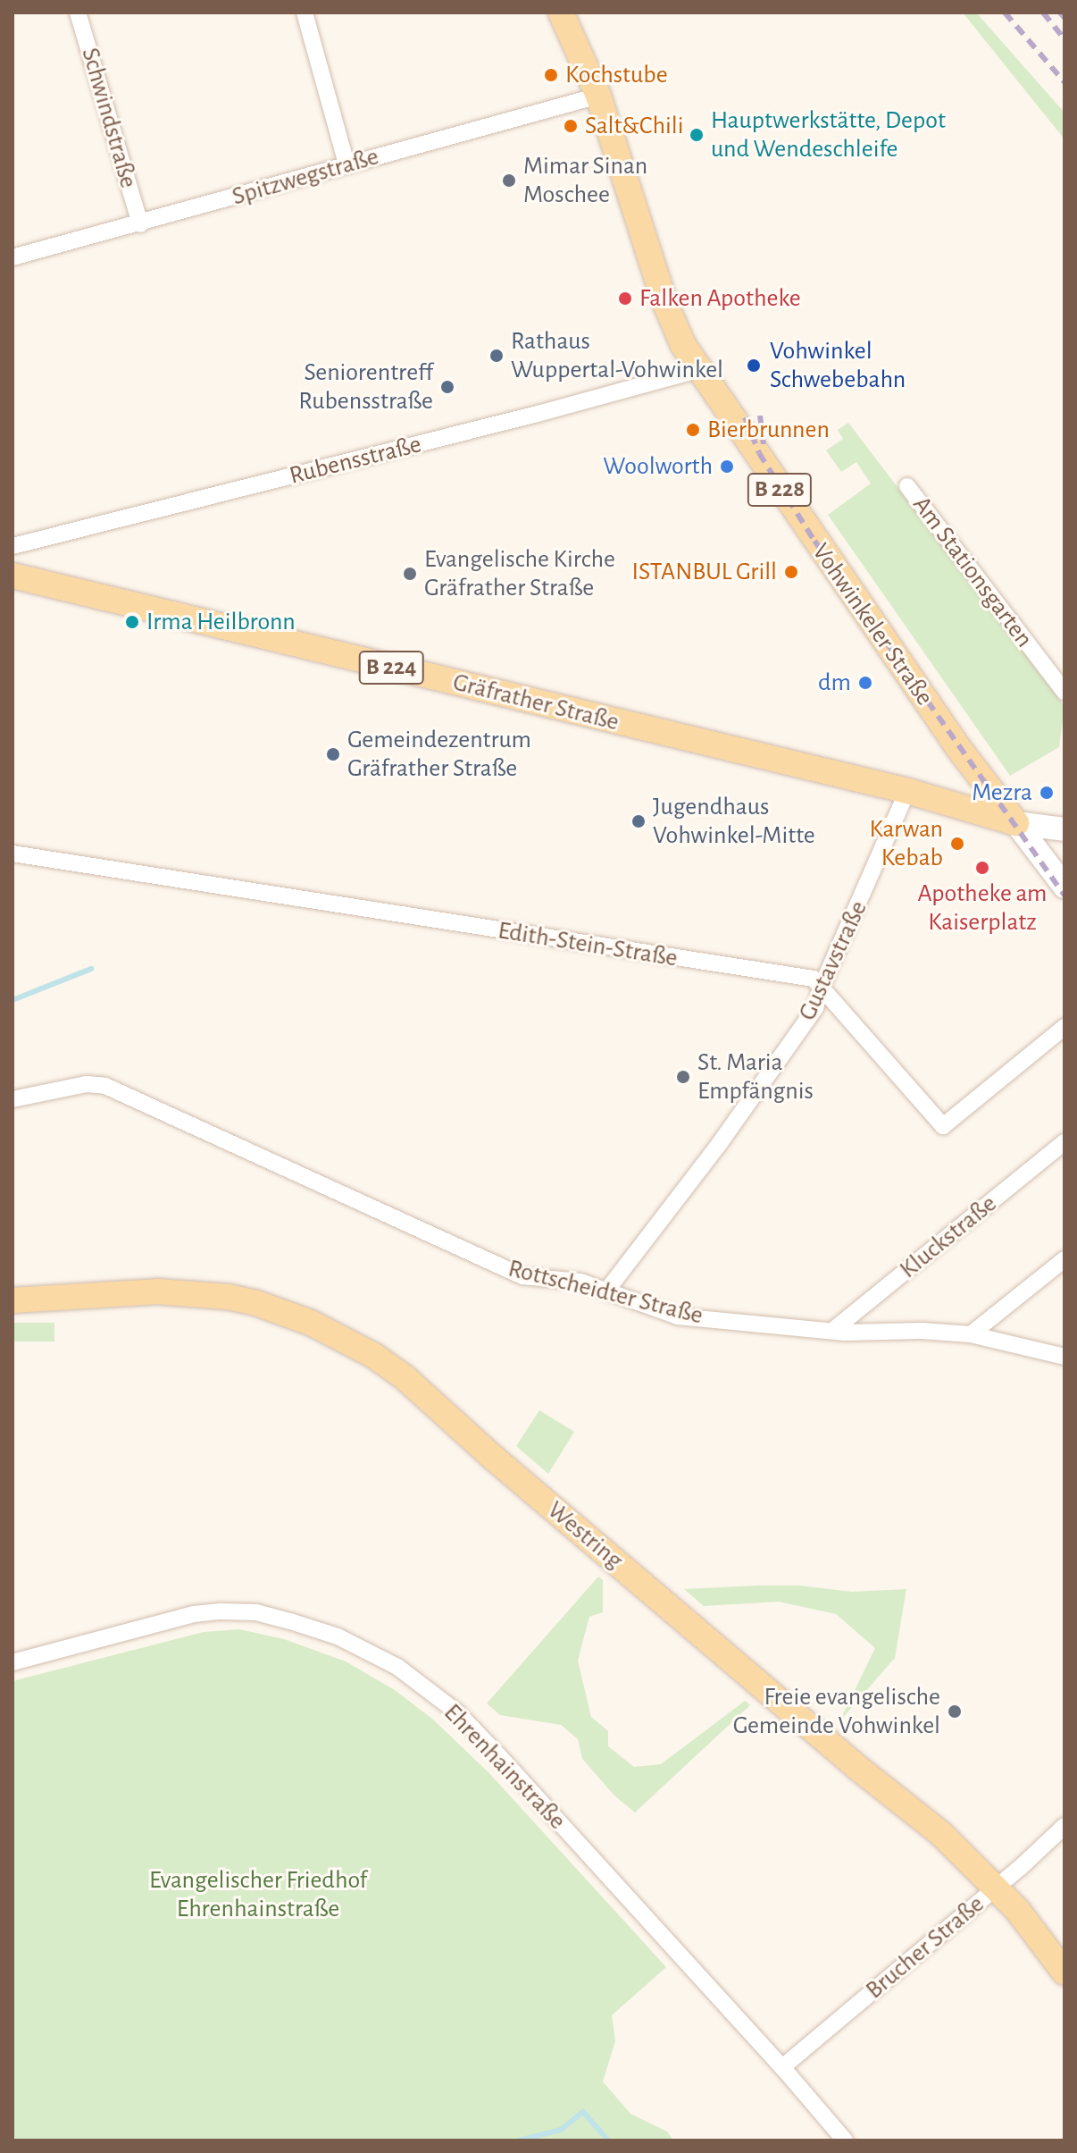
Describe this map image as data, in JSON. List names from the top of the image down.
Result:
{
  "streets": {
    "main road": [
      "B 228",
      "Vohwinkeler Straße",
      "B 224",
      "Gräfrather Straße",
      "Westring"
    ],
    "street": [
      "Schwindstraße",
      "Spitzwegstraße",
      "Rubensstraße",
      "Am Stationsgarten",
      "Edith-Stein-Straße",
      "Gustavstraße",
      "Kluckstraße",
      "Rottscheidter Straße",
      "Ehrenhainstraße",
      "Brucher Straße"
    ]
  },
  "crossings": [
    ["Schwindstraße", "Spitzwegstraße"],
    ["Spitzwegstraße", "Vohwinkeler Straße"],
    ["Rubensstraße", "Vohwinkeler Straße"],
    ["B 228", "Vohwinkeler Straße"],
    ["B 228", "Gräfrather Straße"],
    ["Vohwinkeler Straße", "Gräfrather Straße"],
    ["Gräfrather Straße", "Gustavstraße"],
    ["Edith-Stein-Straße", "Gustavstraße"],
    ["Gustavstraße", "Rottscheidter Straße"],
    ["Kluckstraße", "Rottscheidter Straße"],
    ["Westring", "Brucher Straße"],
    ["Ehrenhainstraße", "Brucher Straße"]
  ],
  "parks": ["Evangelischer Friedhof Ehrenhainstraße"],
  "places": [
    "Kochstube",
    "Salt&Chili",
    "Hauptwerkstätte, Depot und Wendeschleife",
    "Mimar Sinan Moschee",
    "Falken Apotheke",
    "Rathaus Wuppertal-Vohwinkel",
    "Vohwinkel Schwebebahn",
    "Seniorentreff Rubensstraße",
    "Bierbrunnen",
    "Woolworth",
    "ISTANBUL Grill",
    "Evangelische Kirche Gräfrather Straße",
    "Irma Heilbronn",
    "dm",
    "Gemeindezentrum Gräfrather Straße",
    "Mezra",
    "Jugendhaus Vohwinkel-Mitte",
    "Karwan Kebab",
    "Apotheke am Kaiserplatz",
    "St. Maria Empfängnis",
    "Freie evangelische Gemeinde Vohwinkel"
  ]
}
